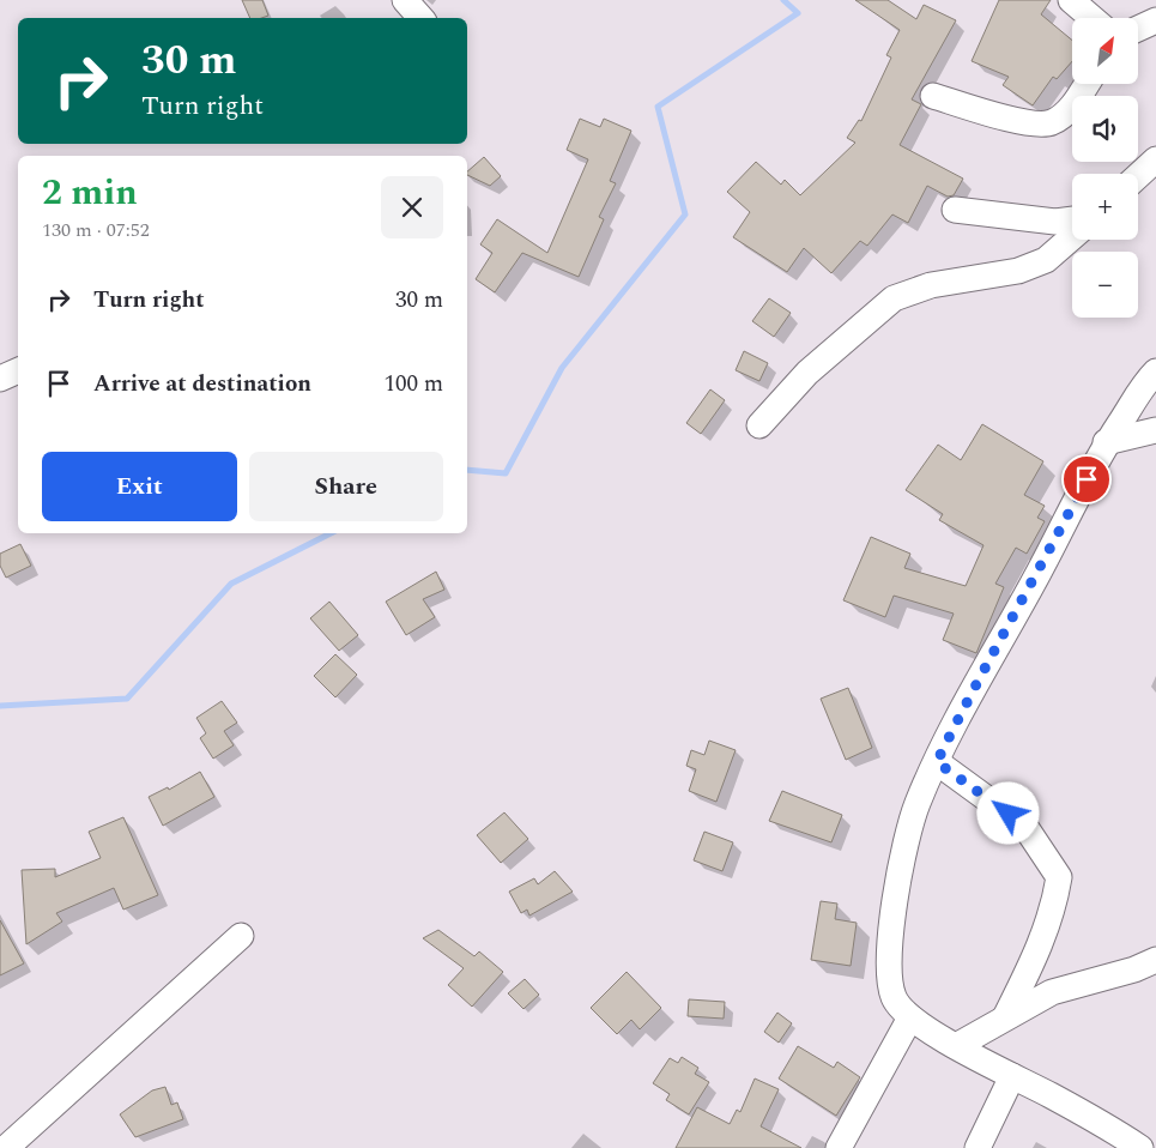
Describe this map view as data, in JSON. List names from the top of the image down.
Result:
{
  "north": "top right",
  "page": {
    "map_buttons": ["+", "−"],
    "turn": ["30 m", "Turn right"],
    "heading": ["2 min", "130 m · 07:52"],
    "list": [
      {
        "name": "Turn right",
        "value": "30 m"
      },
      {
        "name": "Arrive at destination",
        "value": "100 m"
      }
    ],
    "buttons": ["Exit", "Share"]
  }
}
